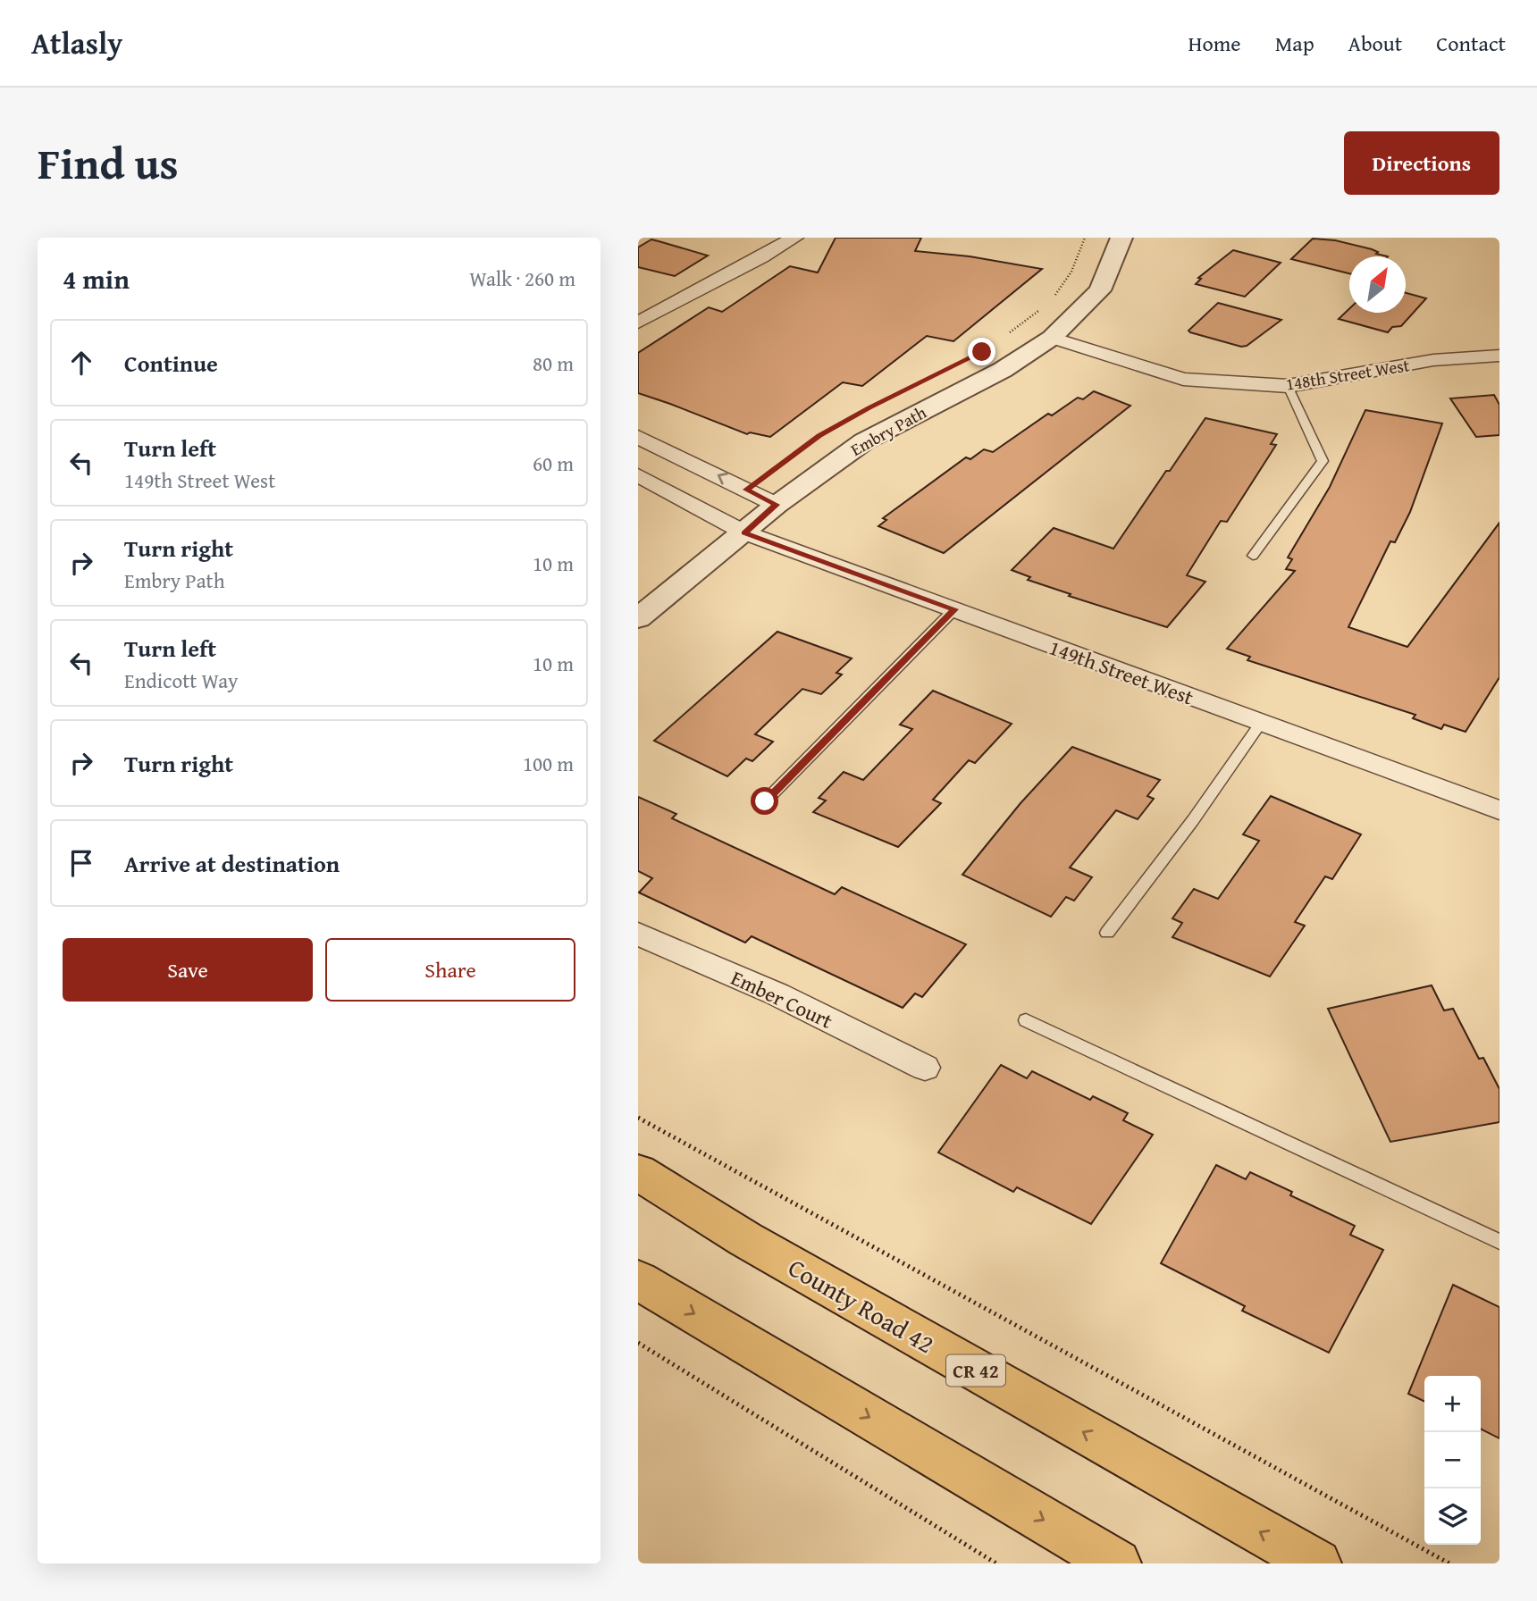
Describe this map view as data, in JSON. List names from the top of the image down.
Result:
{
  "streets": {
    "highway": ["County Road 42", "CR 42"],
    "street": [
      "148th Street West",
      "Embry Path",
      "149th Street West",
      "Ember Court"
    ]
  },
  "crossings": [
    ["148th Street West", "Embry Path"],
    ["Embry Path", "149th Street West"]
  ],
  "north": "top right",
  "page": {
    "header": "Atlasly",
    "nav": [
      "Home",
      "Map",
      "About",
      "Contact"
    ],
    "title": "Find us",
    "buttons": [
      "Directions",
      ["Save", "Share"]
    ],
    "heading": ["4 min", "Walk · 260 m"],
    "list": [
      ["Continue", "80 m"],
      ["Turn left", "149th Street West", "60 m"],
      ["Turn right", "Embry Path", "10 m"],
      ["Turn left", "Endicott Way", "10 m"],
      ["Turn right", "100 m"],
      "Arrive at destination"
    ],
    "map_buttons": ["+", "−"]
  }
}
